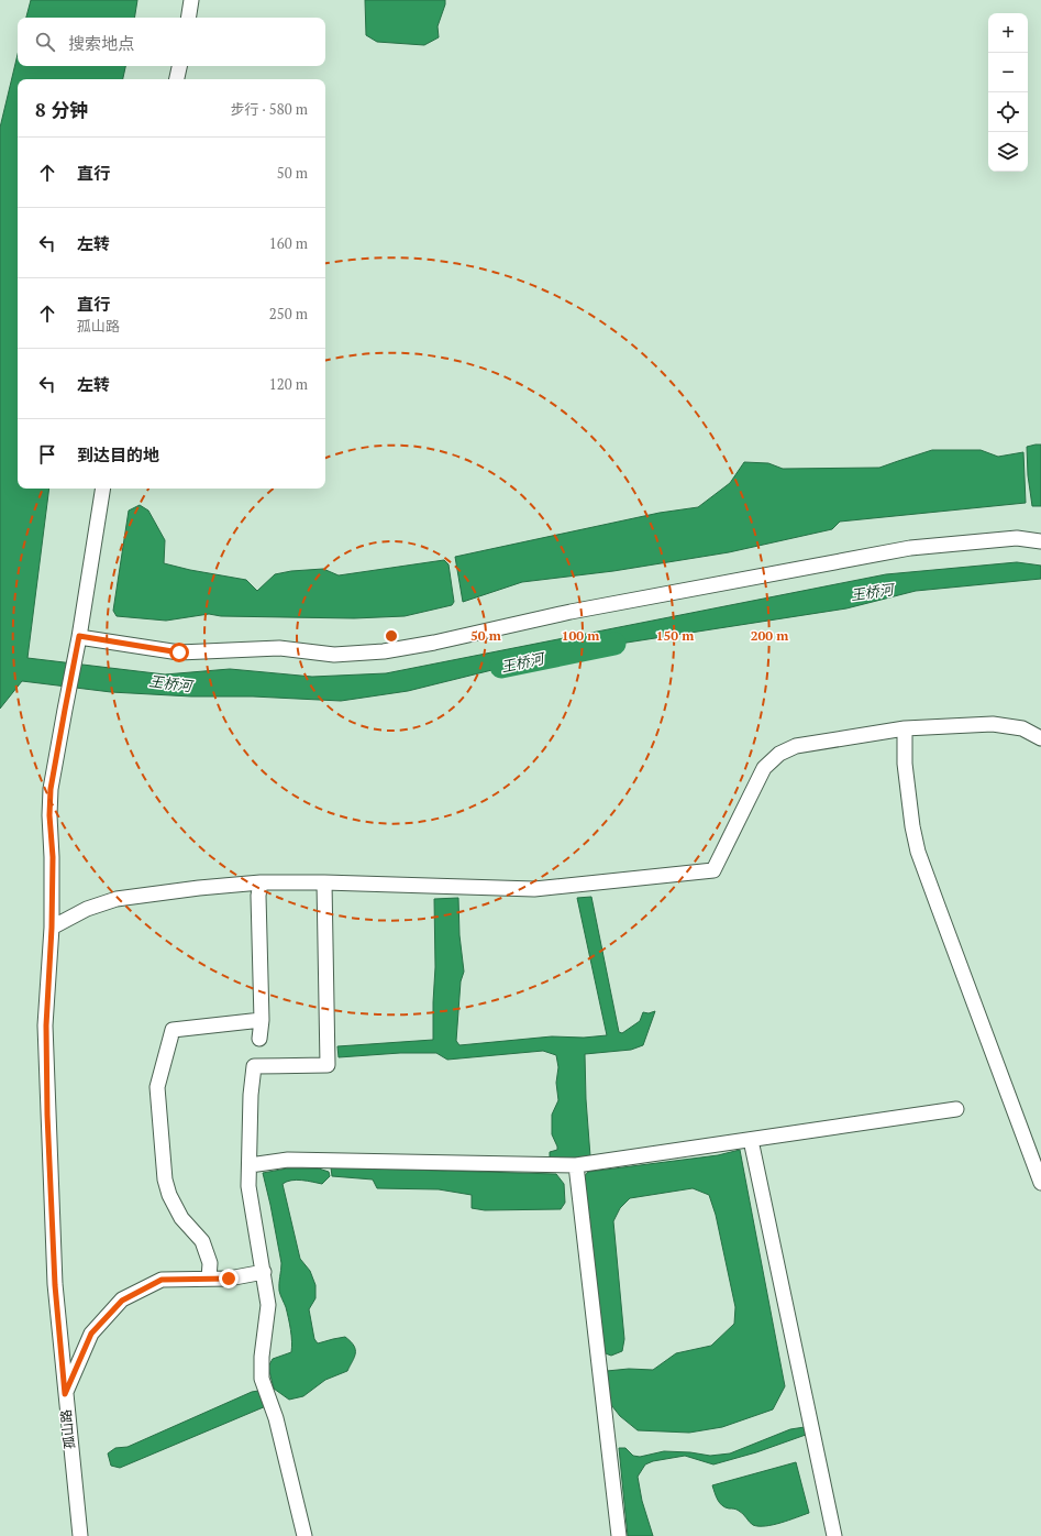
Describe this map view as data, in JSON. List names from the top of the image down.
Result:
{
  "streets": {
    "street": ["孤山路"]
  },
  "water": ["王桥河"],
  "page": {
    "map_buttons": ["+", "−"],
    "search": "搜索地点",
    "heading": ["8 分钟", "步行 · 580 m"],
    "list": [
      ["直行", "50 m"],
      ["左转", "160 m"],
      ["直行", "孤山路", "250 m"],
      ["左转", "120 m"],
      "到达目的地"
    ]
  },
  "rings": [
    "50 m",
    "100 m",
    "150 m",
    "200 m"
  ]
}
